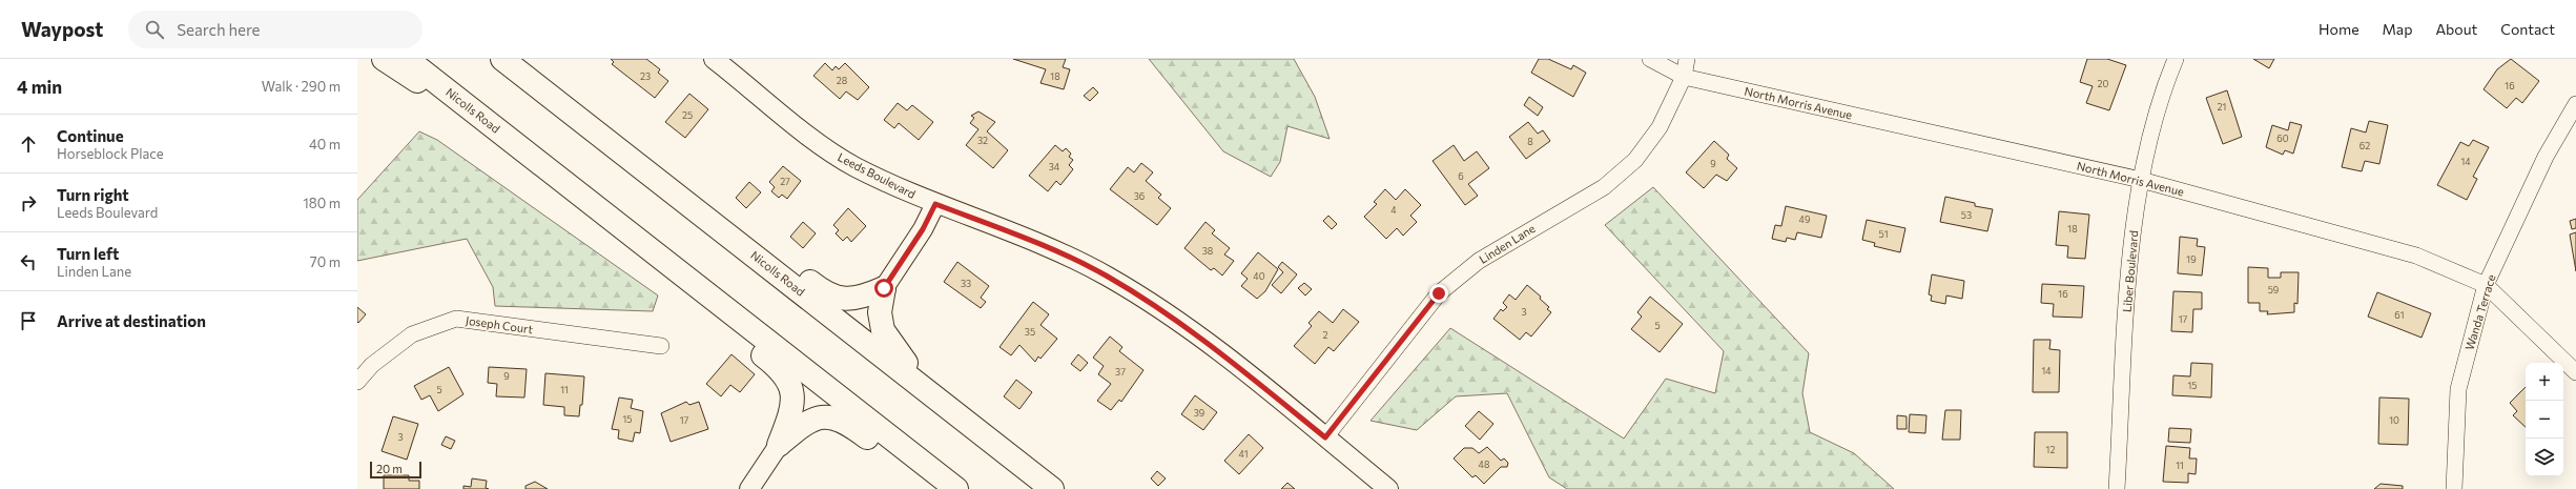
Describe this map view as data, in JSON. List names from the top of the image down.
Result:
{
  "streets": {
    "highway": ["Nicolls Road"],
    "street": [
      "North Morris Avenue",
      "Leeds Boulevard",
      "Linden Lane",
      "Liber Boulevard",
      "Wanda Terrace",
      "Joseph Court"
    ]
  },
  "crossings": [
    ["North Morris Avenue", "Linden Lane"],
    ["North Morris Avenue", "Liber Boulevard"],
    ["North Morris Avenue", "Wanda Terrace"],
    ["Leeds Boulevard", "Linden Lane"]
  ],
  "house_numbers": [
    "23",
    "18",
    "28",
    "20",
    "16",
    "21",
    "25",
    "60",
    "32",
    "8",
    "62",
    "14",
    "9",
    "34",
    "6",
    "27",
    "36",
    "4",
    "53",
    "49",
    "18",
    "51",
    "38",
    "19",
    "40",
    "33",
    "59",
    "16",
    "3",
    "61",
    "17",
    "5",
    "35",
    "2",
    "14",
    "37",
    "9",
    "15",
    "5",
    "11",
    "39",
    "15",
    "17",
    "10",
    "3",
    "12",
    "41",
    "48",
    "11"
  ],
  "scale_bar": "20 m",
  "page": {
    "header": "Waypost",
    "search": "Search here",
    "nav": [
      "Home",
      "Map",
      "About",
      "Contact"
    ],
    "heading": ["4 min", "Walk · 290 m"],
    "list": [
      ["Continue", "Horseblock Place", "40 m"],
      ["Turn right", "Leeds Boulevard", "180 m"],
      ["Turn left", "Linden Lane", "70 m"],
      "Arrive at destination"
    ],
    "map_buttons": ["+", "−"],
    "scale": "20 m"
  }
}
